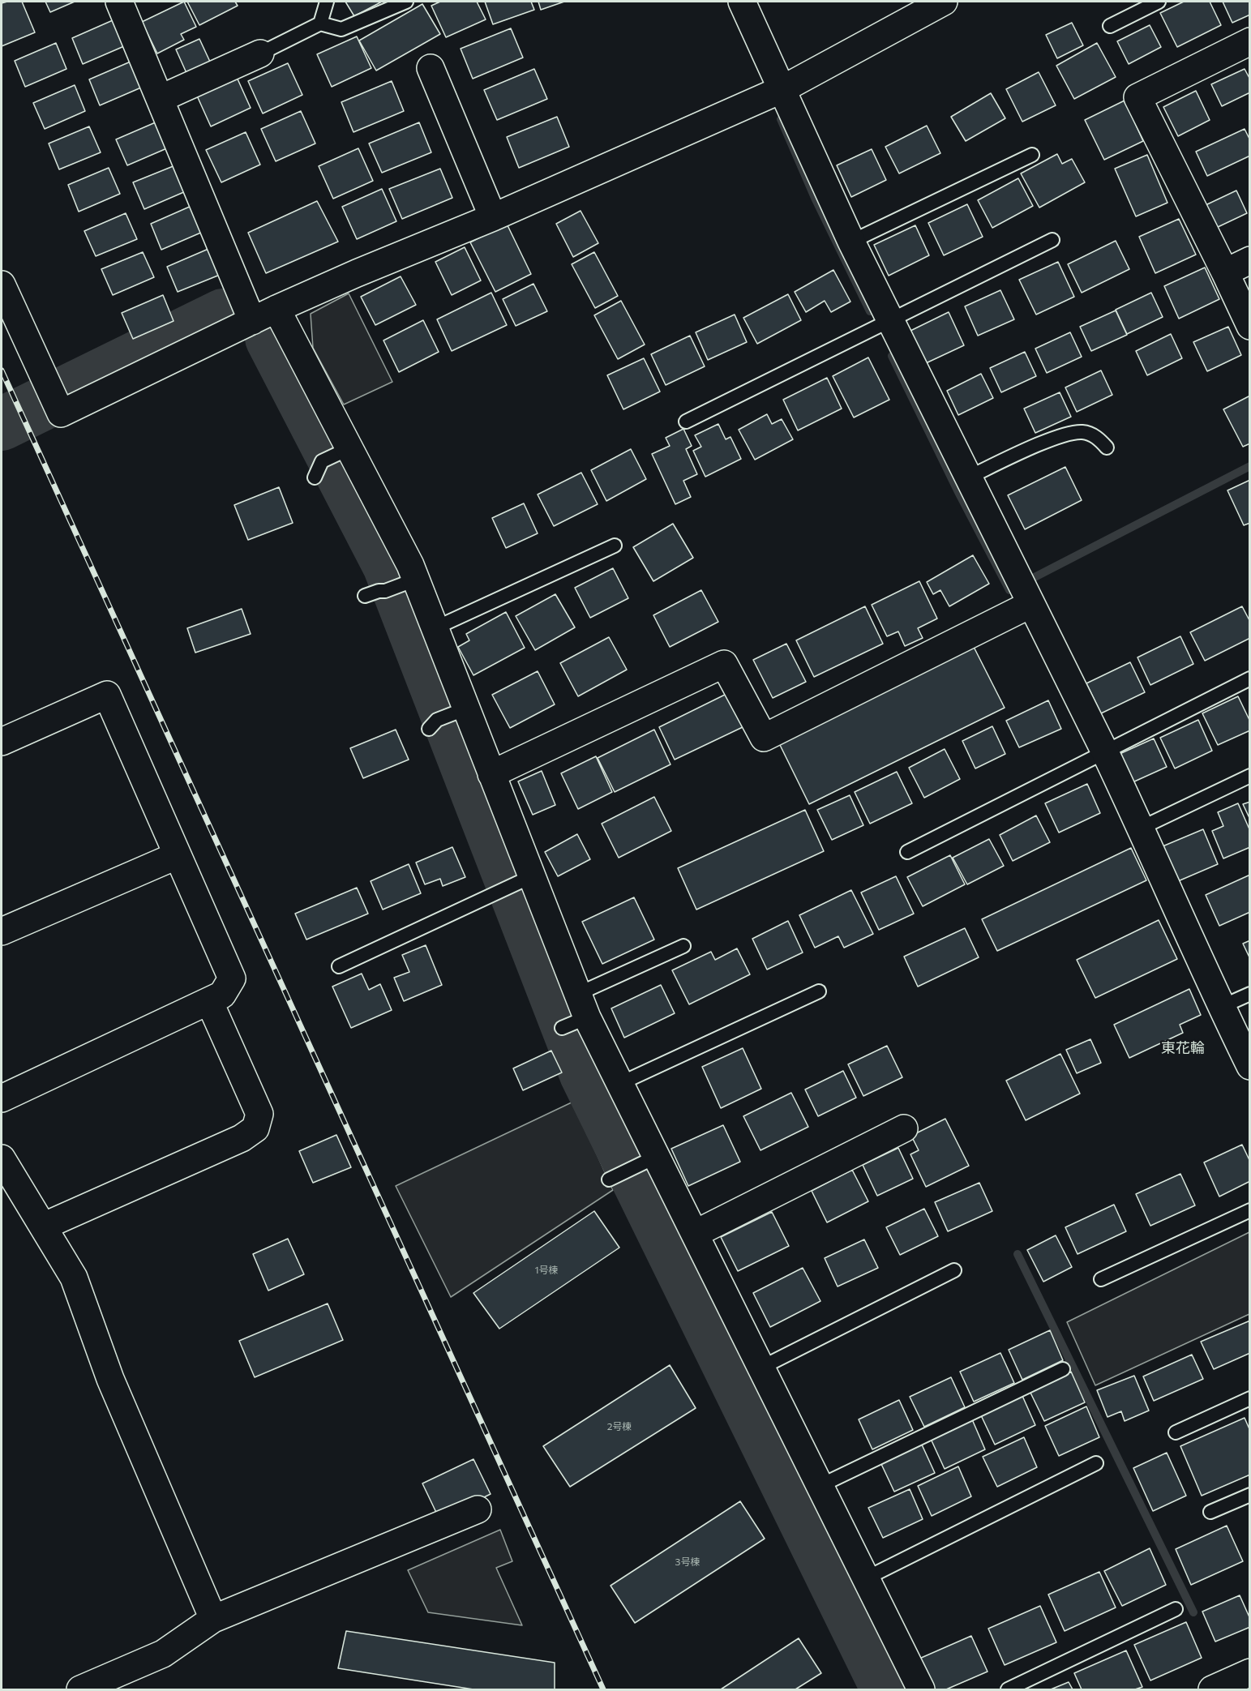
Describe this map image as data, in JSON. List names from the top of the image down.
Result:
{
  "districts": ["東花輪"],
  "house_numbers": ["1号棟", "2号棟", "3号棟"]
}
